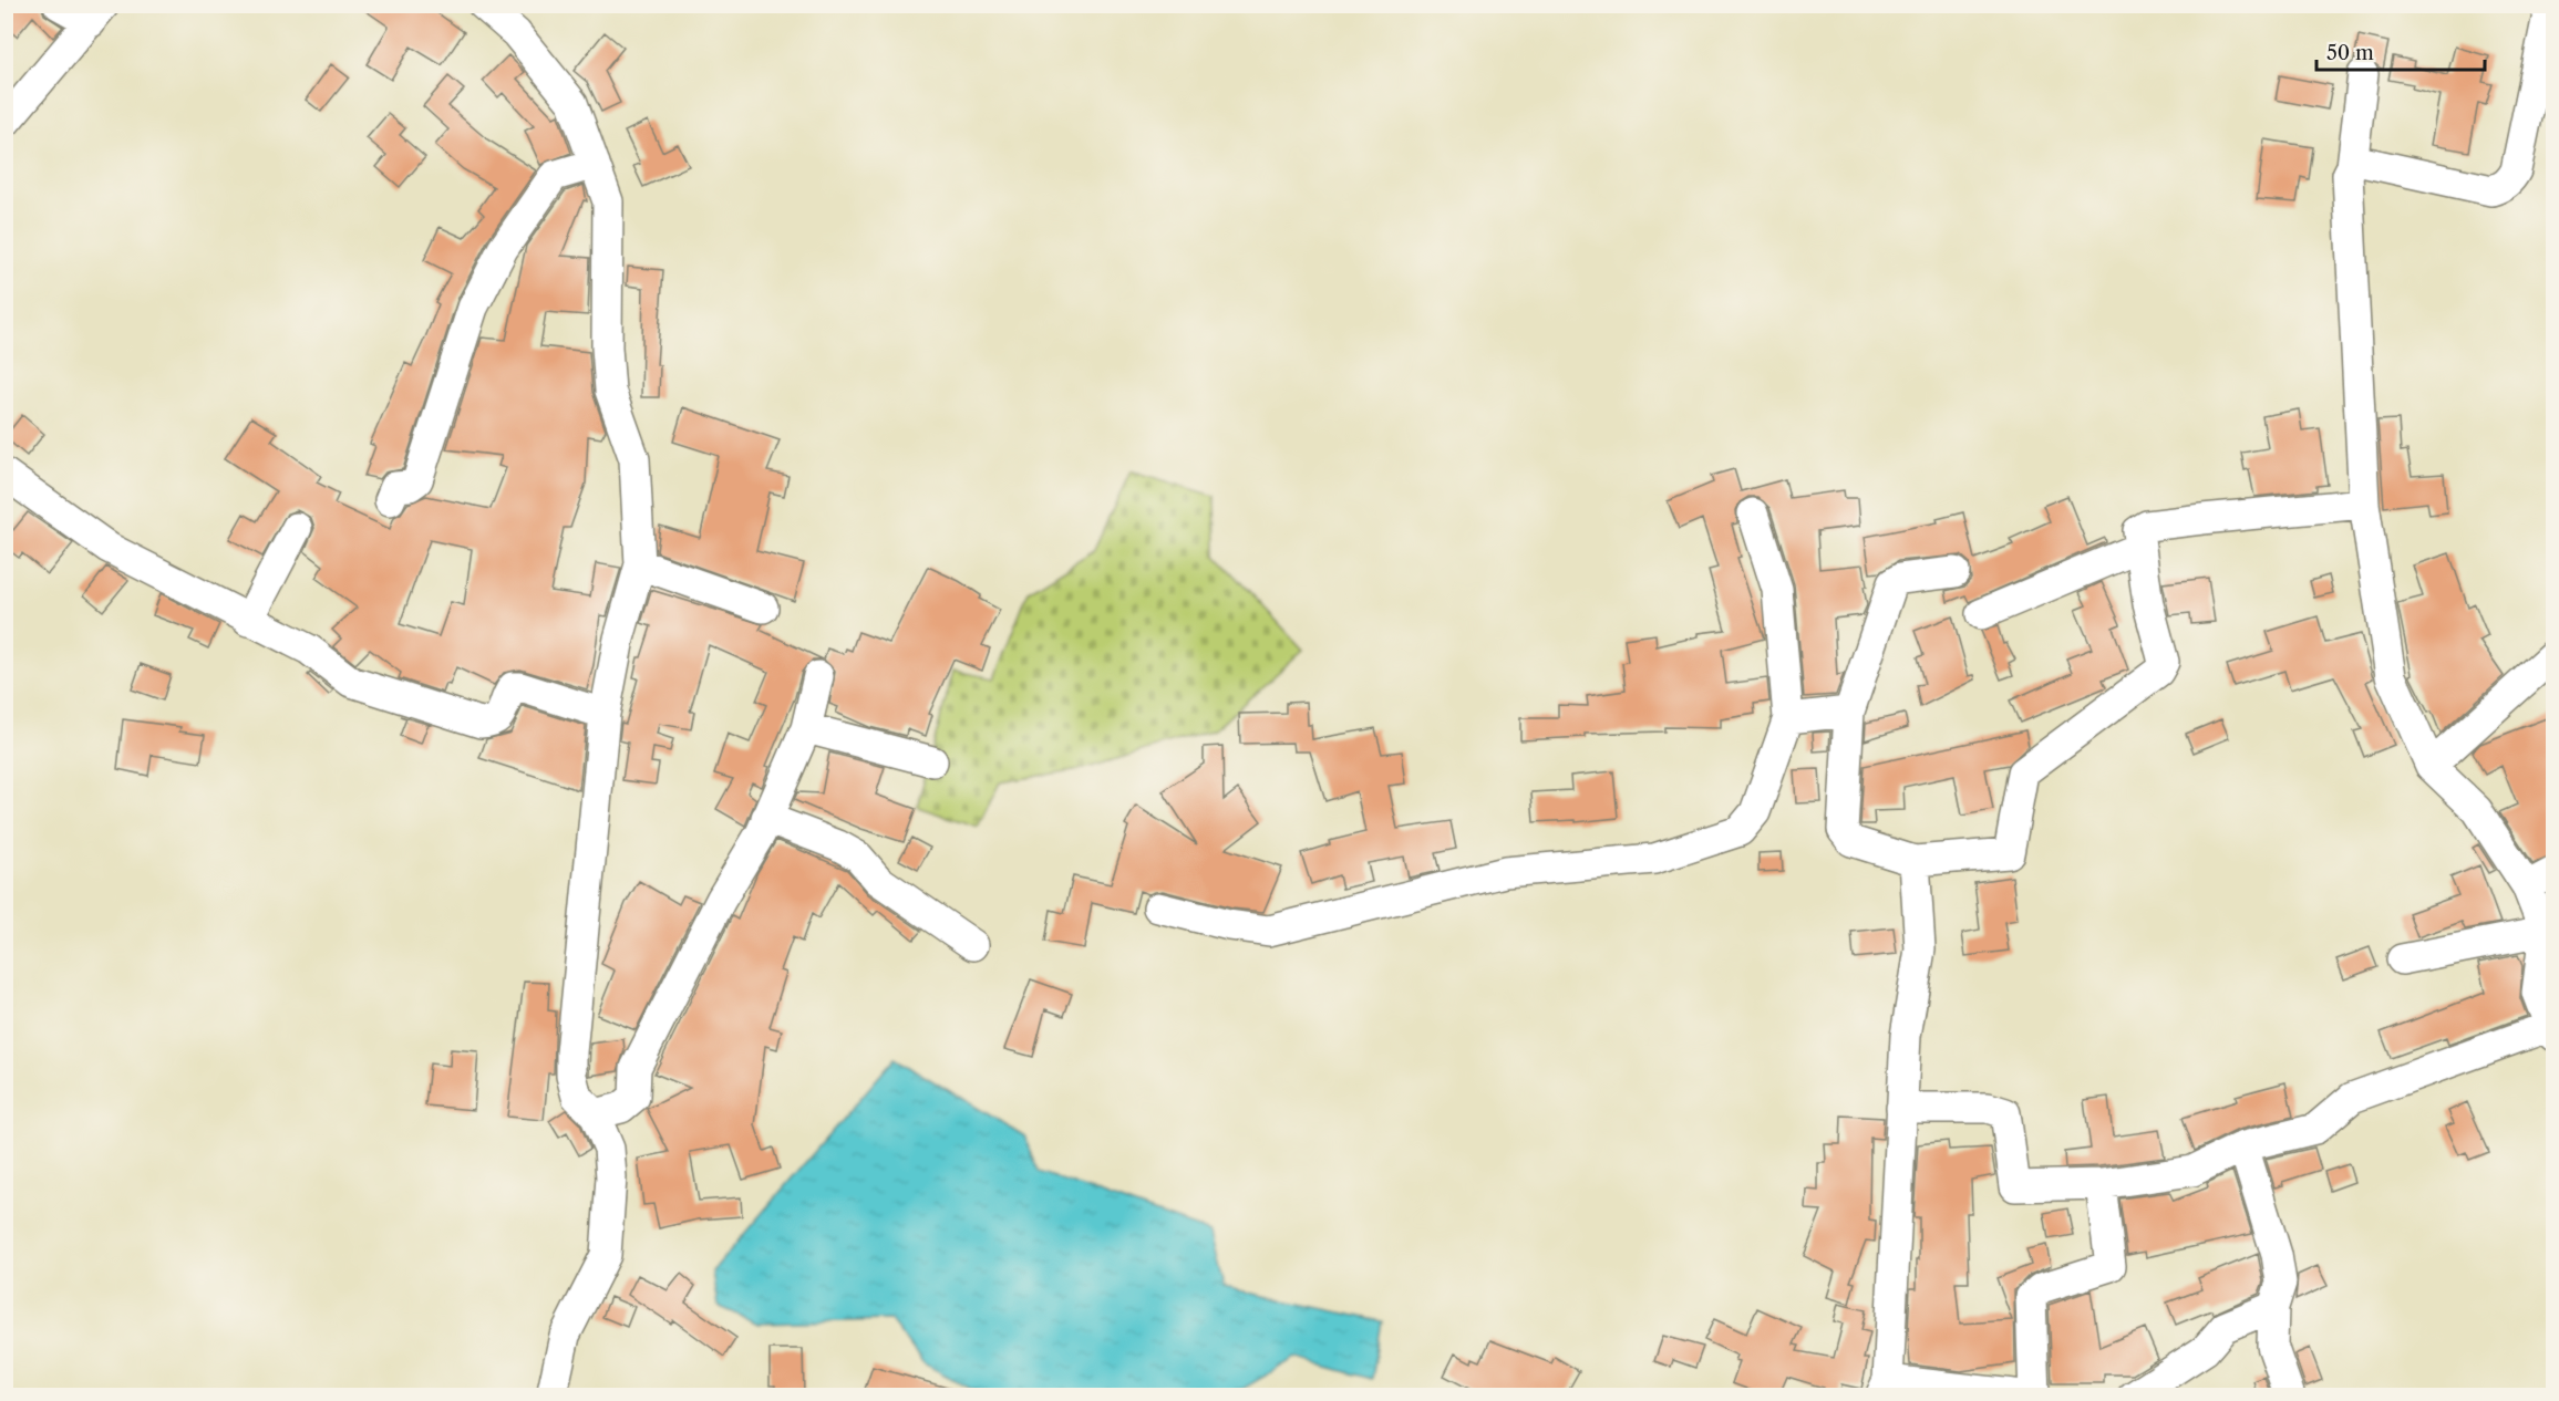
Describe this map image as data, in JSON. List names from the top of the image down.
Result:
{
  "scale_bar": "50 m"
}
